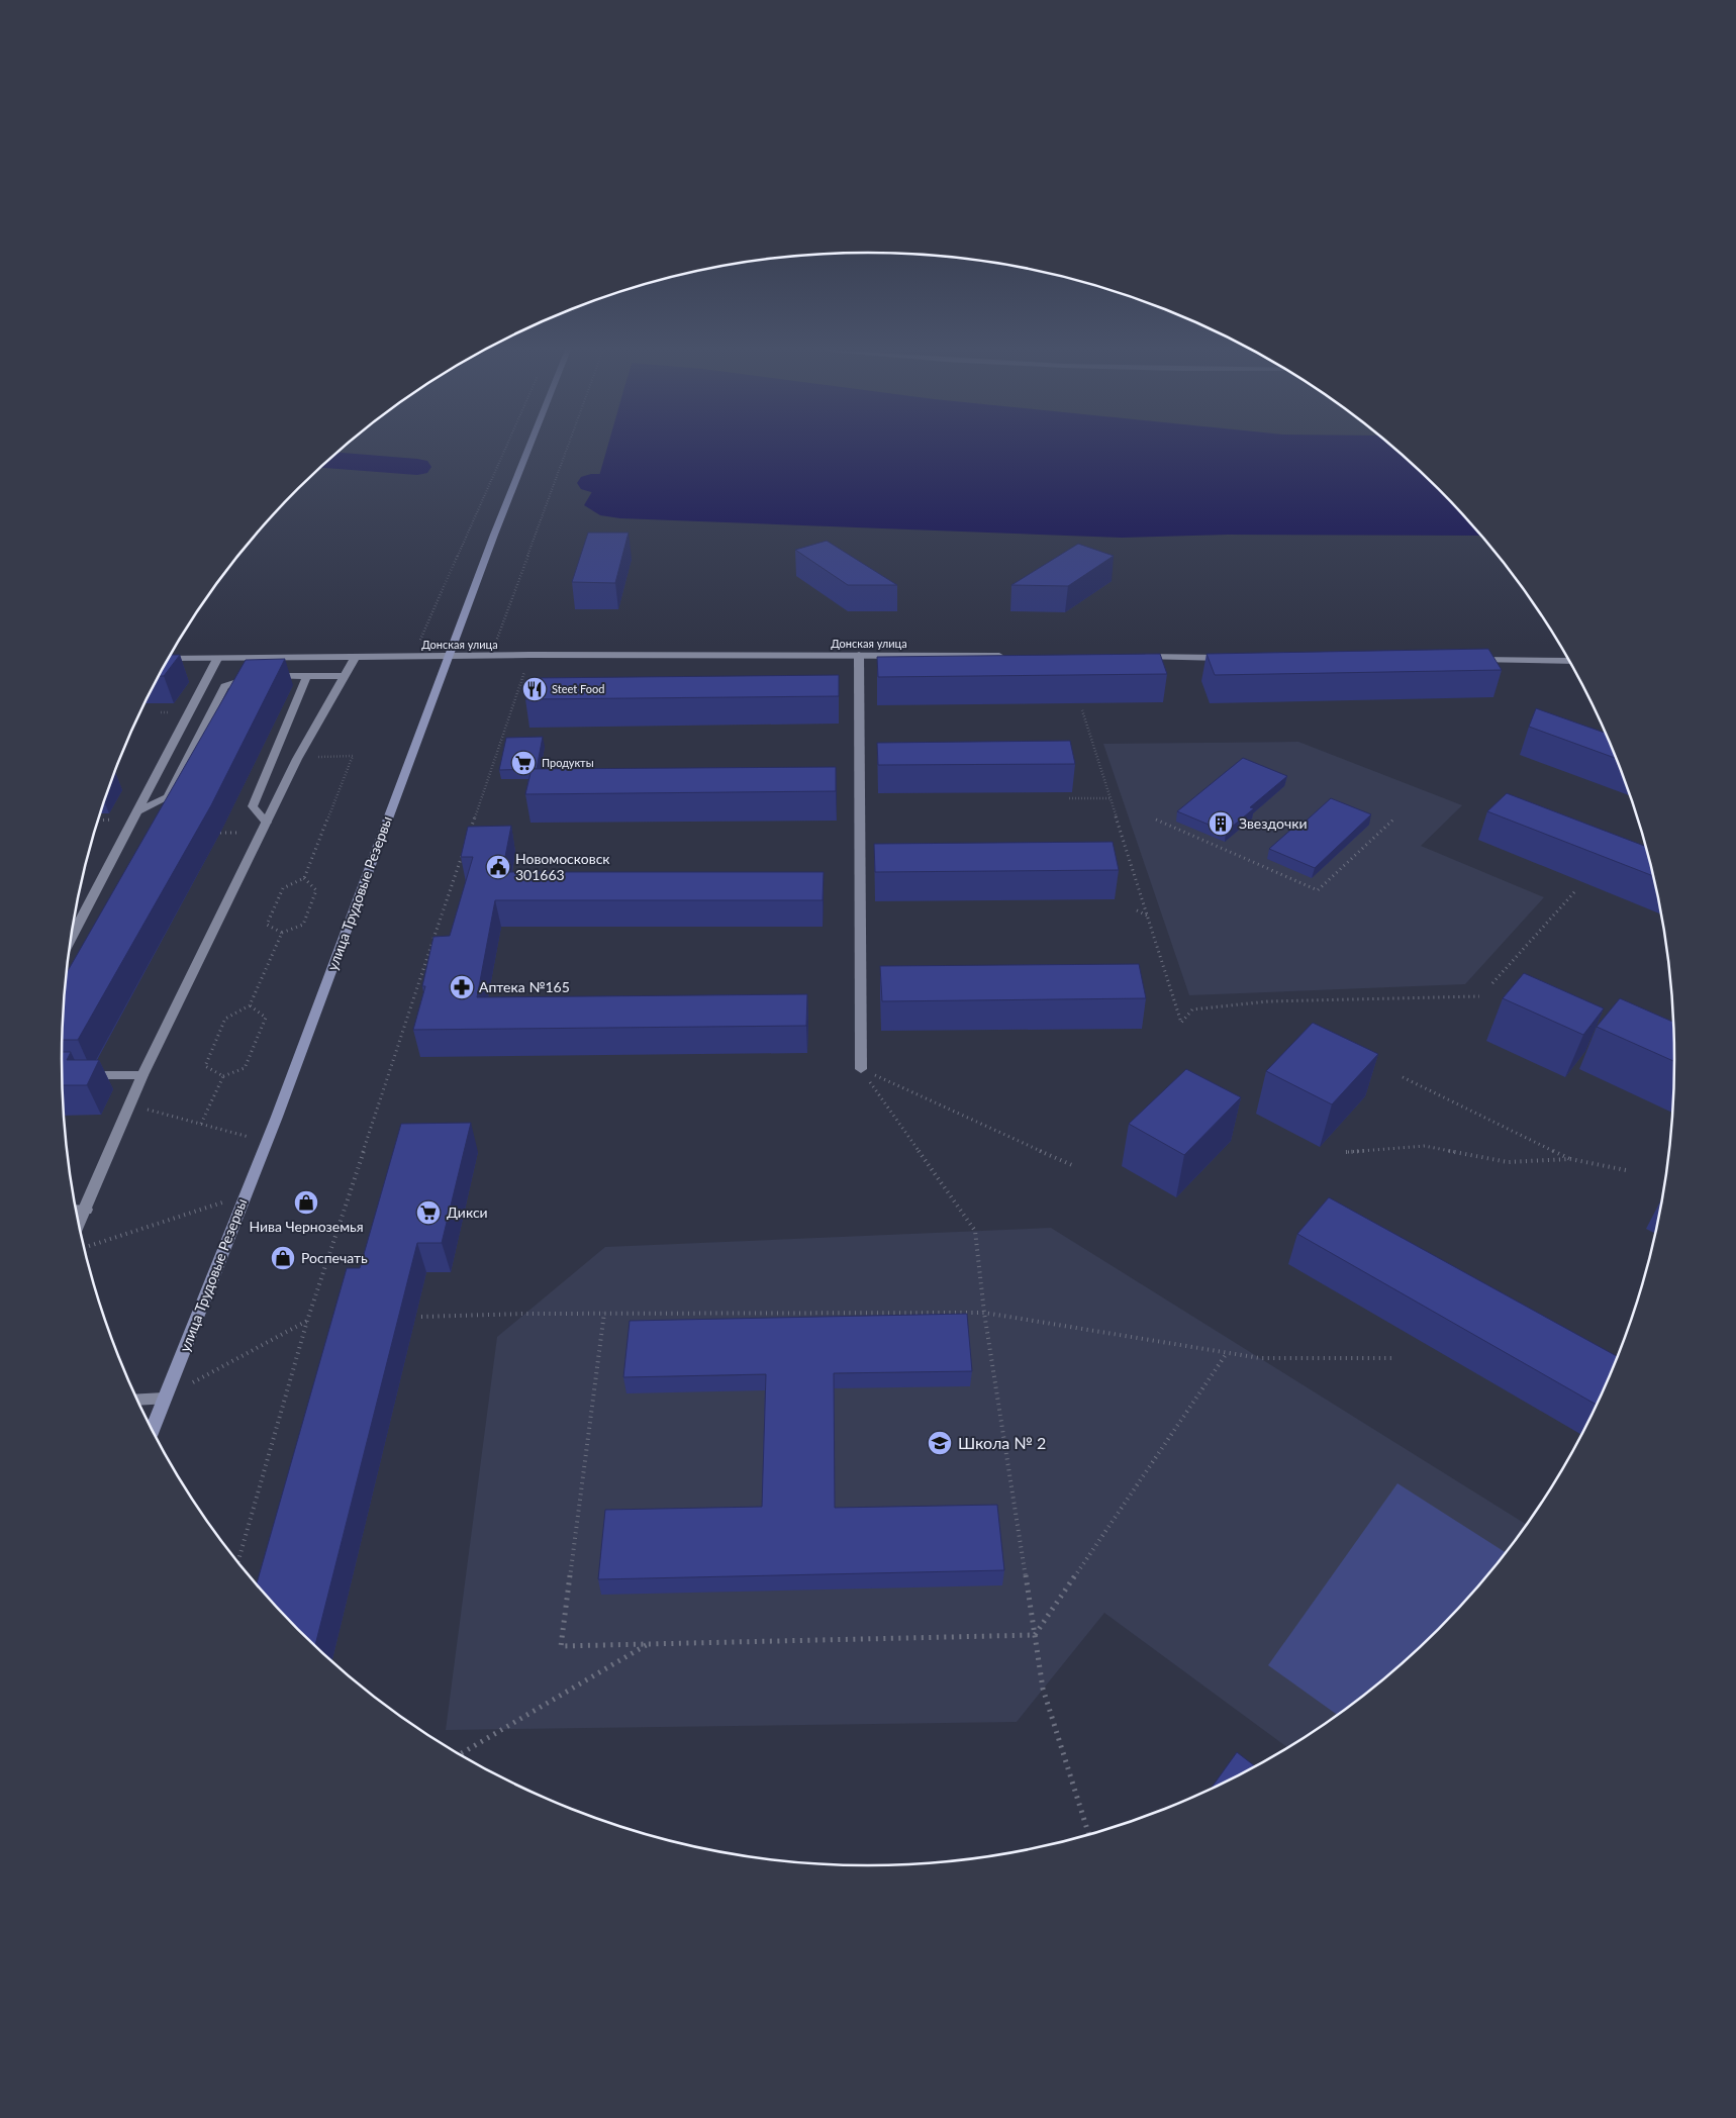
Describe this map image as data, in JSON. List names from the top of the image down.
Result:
{
  "streets": {
    "street": ["Донская улица", "улица Трудовые Резервы"]
  },
  "crossings": [
    ["Донская улица", "улица Трудовые Резервы"]
  ],
  "places": {
    "restaurant": ["Steet Food"],
    "supermarket": ["Продукты", "Дикси"],
    "building": ["Звездочки"],
    "public building": ["Новомосковск 301663"],
    "pharmacy": ["Аптека №165"],
    "shop": ["Нива Черноземья", "Роспечать"],
    "school or university": ["Школа № 2"]
  }
}
